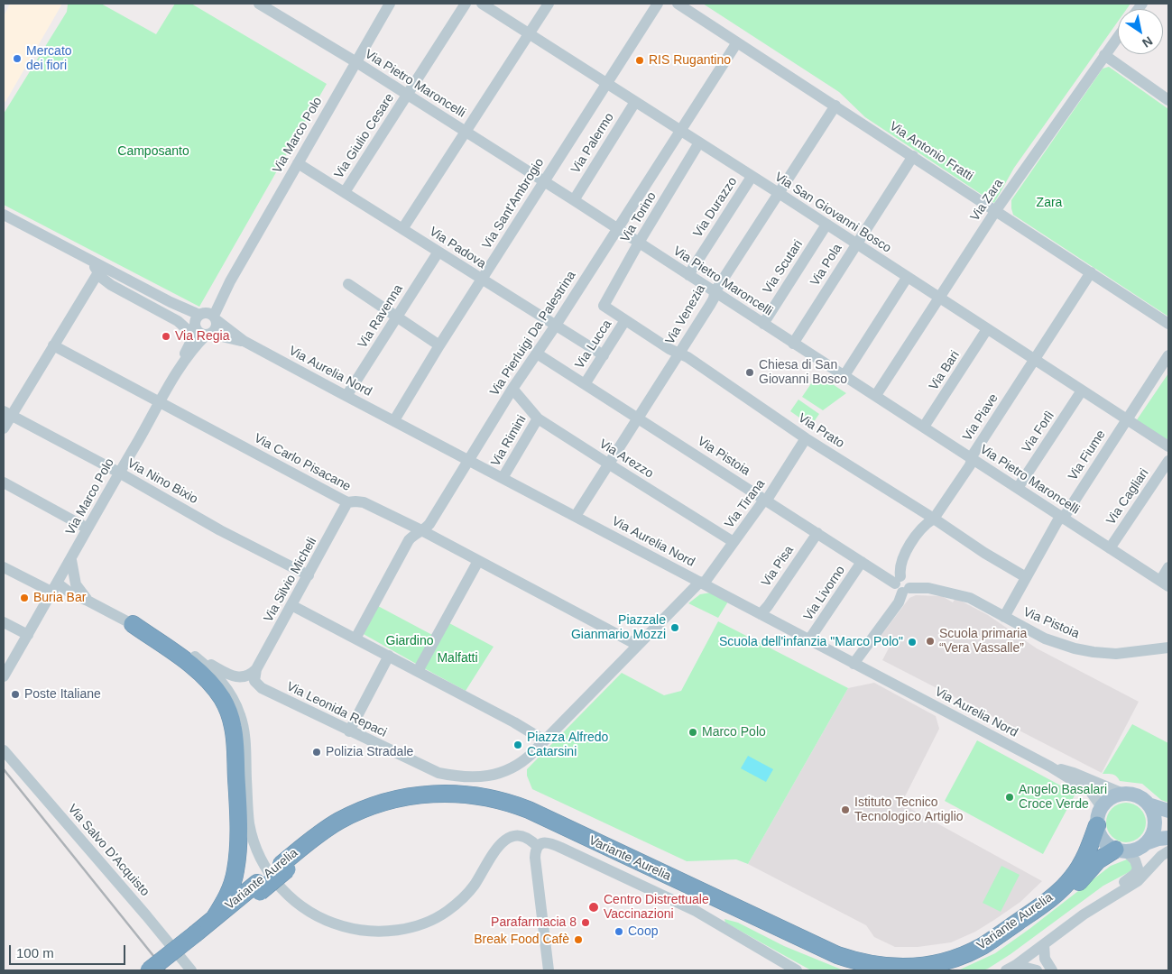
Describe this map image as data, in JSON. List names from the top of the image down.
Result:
{
  "streets": {
    "highway": ["Variante Aurelia"],
    "street": [
      "Via Pietro Maroncelli",
      "Via Marco Polo",
      "Via Giulio Cesare",
      "Via Palermo",
      "Via Antonio Fratti",
      "Via Zara",
      "Via Sant'Ambrogio",
      "Via Durazzo",
      "Via San Giovanni Bosco",
      "Via Torino",
      "Via Padova",
      "Via Pola",
      "Via Scutari",
      "Via Venezia",
      "Via Ravenna",
      "Via Pierluigi Da Palestrina",
      "Via Lucca",
      "Via Bari",
      "Via Aurelia Nord",
      "Via Piave",
      "Via Prato",
      "Via Forlì",
      "Via Rimini",
      "Via Fiume",
      "Via Pistoia",
      "Via Arezzo",
      "Via Carlo Pisacane",
      "Via Nino Bixio",
      "Via Cagliari",
      "Via Tirana",
      "Via Pisa",
      "Via Silvio Micheli",
      "Via Livorno",
      "Via Leonida Repaci",
      "Via Salvo D'Acquisto"
    ]
  },
  "crossings": [
    ["Via Pietro Maroncelli", "Via Marco Polo"],
    ["Via Pietro Maroncelli", "Via Giulio Cesare"],
    ["Via Pietro Maroncelli", "Via Palermo"],
    ["Via Pietro Maroncelli", "Via Zara"],
    ["Via Pietro Maroncelli", "Via Sant'Ambrogio"],
    ["Via Pietro Maroncelli", "Via Durazzo"],
    ["Via Pietro Maroncelli", "Via Torino"],
    ["Via Pietro Maroncelli", "Via Pola"],
    ["Via Pietro Maroncelli", "Via Scutari"],
    ["Via Pietro Maroncelli", "Via Venezia"],
    ["Via Pietro Maroncelli", "Via Pierluigi Da Palestrina"],
    ["Via Pietro Maroncelli", "Via Bari"],
    ["Via Pietro Maroncelli", "Via Piave"],
    ["Via Pietro Maroncelli", "Via Forlì"],
    ["Via Pietro Maroncelli", "Via Fiume"],
    ["Via Pietro Maroncelli", "Via Cagliari"],
    ["Via Marco Polo", "Via Padova"],
    ["Via Marco Polo", "Via Aurelia Nord"],
    ["Via Marco Polo", "Via Carlo Pisacane"],
    ["Via Marco Polo", "Via Nino Bixio"],
    ["Via Giulio Cesare", "Via Padova"],
    ["Via Palermo", "Via San Giovanni Bosco"],
    ["Via Antonio Fratti", "Via Zara"],
    ["Via Antonio Fratti", "Via Pola"],
    ["Via Antonio Fratti", "Via Venezia"],
    ["Via Antonio Fratti", "Via Pierluigi Da Palestrina"],
    ["Via Antonio Fratti", "Via Piave"],
    ["Via Zara", "Via San Giovanni Bosco"],
    ["Via Sant'Ambrogio", "Via San Giovanni Bosco"],
    ["Via Sant'Ambrogio", "Via Padova"],
    ["Via Sant'Ambrogio", "Via Aurelia Nord"],
    ["Via Durazzo", "Via San Giovanni Bosco"],
    ["Via San Giovanni Bosco", "Via Torino"],
    ["Via San Giovanni Bosco", "Via Pola"],
    ["Via San Giovanni Bosco", "Via Scutari"],
    ["Via San Giovanni Bosco", "Via Venezia"],
    ["Via San Giovanni Bosco", "Via Pierluigi Da Palestrina"],
    ["Via San Giovanni Bosco", "Via Bari"],
    ["Via San Giovanni Bosco", "Via Piave"],
    ["Via San Giovanni Bosco", "Via Forlì"],
    ["Via San Giovanni Bosco", "Via Fiume"],
    ["Via Torino", "Via Prato"],
    ["Via Padova", "Via Ravenna"],
    ["Via Padova", "Via Pierluigi Da Palestrina"],
    ["Via Padova", "Via Lucca"],
    ["Via Venezia", "Via Aurelia Nord"],
    ["Via Venezia", "Via Prato"],
    ["Via Venezia", "Via Pistoia"],
    ["Via Venezia", "Via Arezzo"],
    ["Via Ravenna", "Via Aurelia Nord"],
    ["Via Pierluigi Da Palestrina", "Via Aurelia Nord"],
    ["Via Pierluigi Da Palestrina", "Via Pistoia"],
    ["Via Pierluigi Da Palestrina", "Via Arezzo"],
    ["Via Pierluigi Da Palestrina", "Via Carlo Pisacane"],
    ["Via Lucca", "Via Prato"],
    ["Via Lucca", "Via Pistoia"],
    ["Via Aurelia Nord", "Via Piave"],
    ["Via Aurelia Nord", "Via Rimini"],
    ["Via Aurelia Nord", "Via Tirana"],
    ["Via Aurelia Nord", "Via Pisa"],
    ["Via Aurelia Nord", "Via Livorno"],
    ["Via Aurelia Nord", "Via Leonida Repaci"],
    ["Via Aurelia Nord", "Variante Aurelia"],
    ["Via Piave", "Via Prato"],
    ["Via Piave", "Via Pistoia"],
    ["Via Prato", "Via Fiume"],
    ["Via Prato", "Via Tirana"],
    ["Via Rimini", "Via Arezzo"],
    ["Via Fiume", "Via Pistoia"],
    ["Via Pistoia", "Via Tirana"],
    ["Via Pistoia", "Via Pisa"],
    ["Via Pistoia", "Via Livorno"],
    ["Via Arezzo", "Via Tirana"],
    ["Via Carlo Pisacane", "Via Silvio Micheli"],
    ["Via Carlo Pisacane", "Via Leonida Repaci"],
    ["Via Nino Bixio", "Via Silvio Micheli"],
    ["Via Tirana", "Via Leonida Repaci"],
    ["Via Silvio Micheli", "Via Leonida Repaci"]
  ],
  "parks": [
    "Camposanto",
    "Zara",
    "Giardino",
    "Malfatti"
  ],
  "places": [
    "Mercato dei fiori",
    "RIS Rugantino",
    "Via Regia",
    "Chiesa di San Giovanni Bosco",
    "Buria Bar",
    "Piazzale Gianmario Mozzi",
    "Scuola primaria “Vera Vassalle”",
    "Scuola dell'infanzia \"Marco Polo\"",
    "Poste Italiane",
    "Marco Polo",
    "Piazza Alfredo Catarsini",
    "Polizia Stradale",
    "Angelo Basalari Croce Verde",
    "Istituto Tecnico Tecnologico Artiglio",
    "Centro Distrettuale Vaccinazioni",
    "Parafarmacia 8",
    "Coop",
    "Break Food Cafè"
  ],
  "scale_bar": "100 m",
  "north": "bottom right"
}
